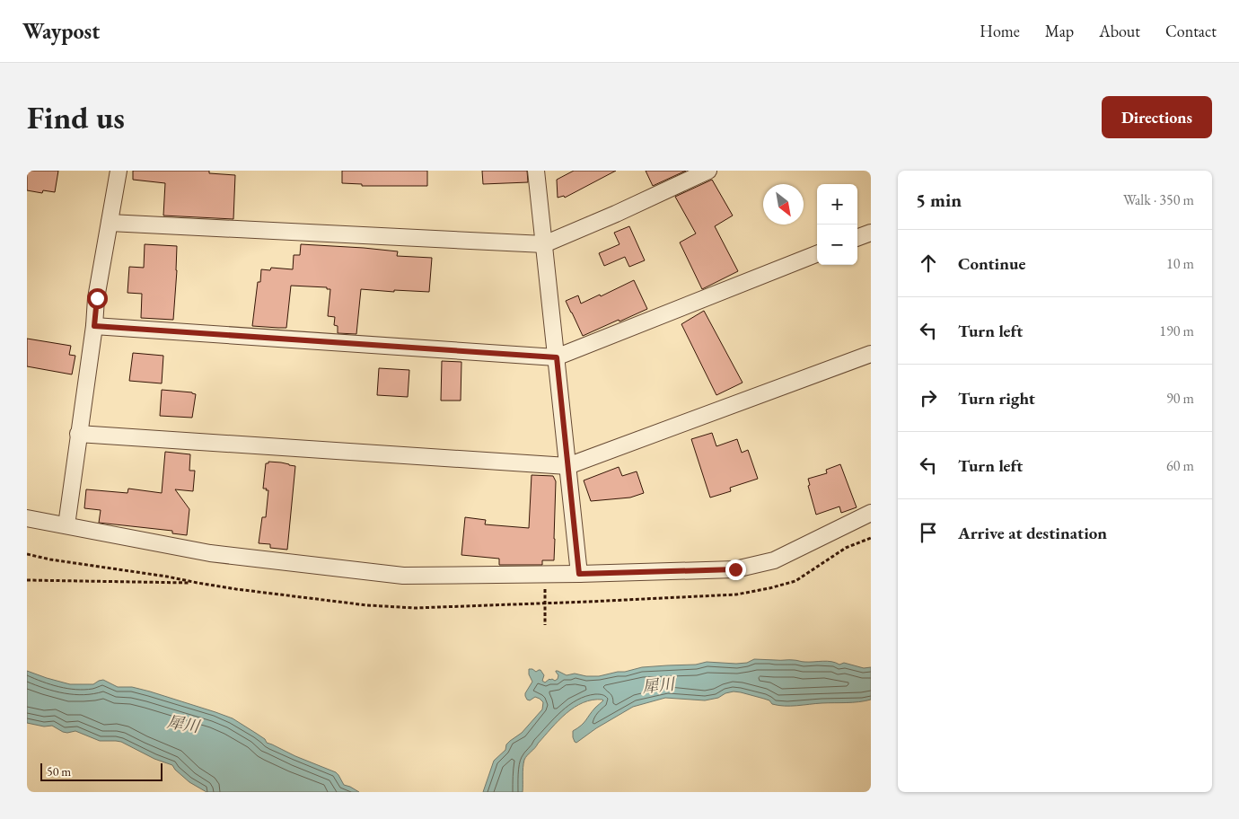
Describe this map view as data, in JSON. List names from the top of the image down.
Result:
{
  "water": ["犀川"],
  "scale_bar": "50 m",
  "north": "bottom right",
  "page": {
    "header": "Waypost",
    "nav": [
      "Home",
      "Map",
      "About",
      "Contact"
    ],
    "buttons": "Directions",
    "title": "Find us",
    "heading": ["5 min", "Walk · 350 m"],
    "map_buttons": ["+", "−"],
    "list": [
      ["Continue", "10 m"],
      ["Turn left", "190 m"],
      ["Turn right", "90 m"],
      ["Turn left", "60 m"],
      "Arrive at destination"
    ],
    "scale": "50 m"
  }
}
